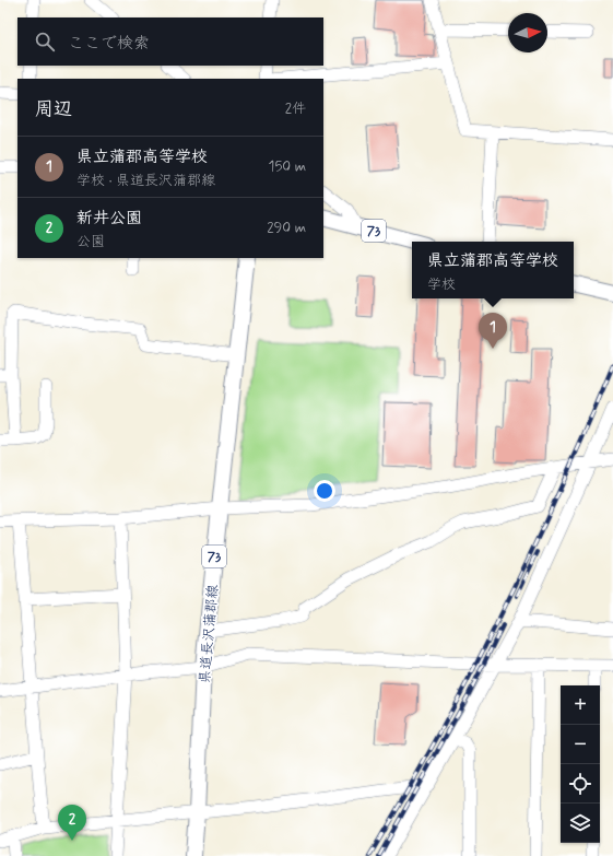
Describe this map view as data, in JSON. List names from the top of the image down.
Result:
{
  "streets": {
    "main road": ["73", "県道長沢蒲郡線"]
  },
  "north": "right",
  "page": {
    "search": "ここで検索",
    "heading": ["周辺", "2件"],
    "list": [
      {
        "mark": "1",
        "name": "県立蒲郡高等学校",
        "note": "学校 · 県道長沢蒲郡線",
        "value": "150 m"
      },
      {
        "mark": "2",
        "name": "新井公園",
        "note": "公園",
        "value": "290 m"
      }
    ],
    "popup": ["県立蒲郡高等学校", "学校"],
    "pins": ["1", "2"],
    "map_buttons": ["+", "−"]
  }
}
